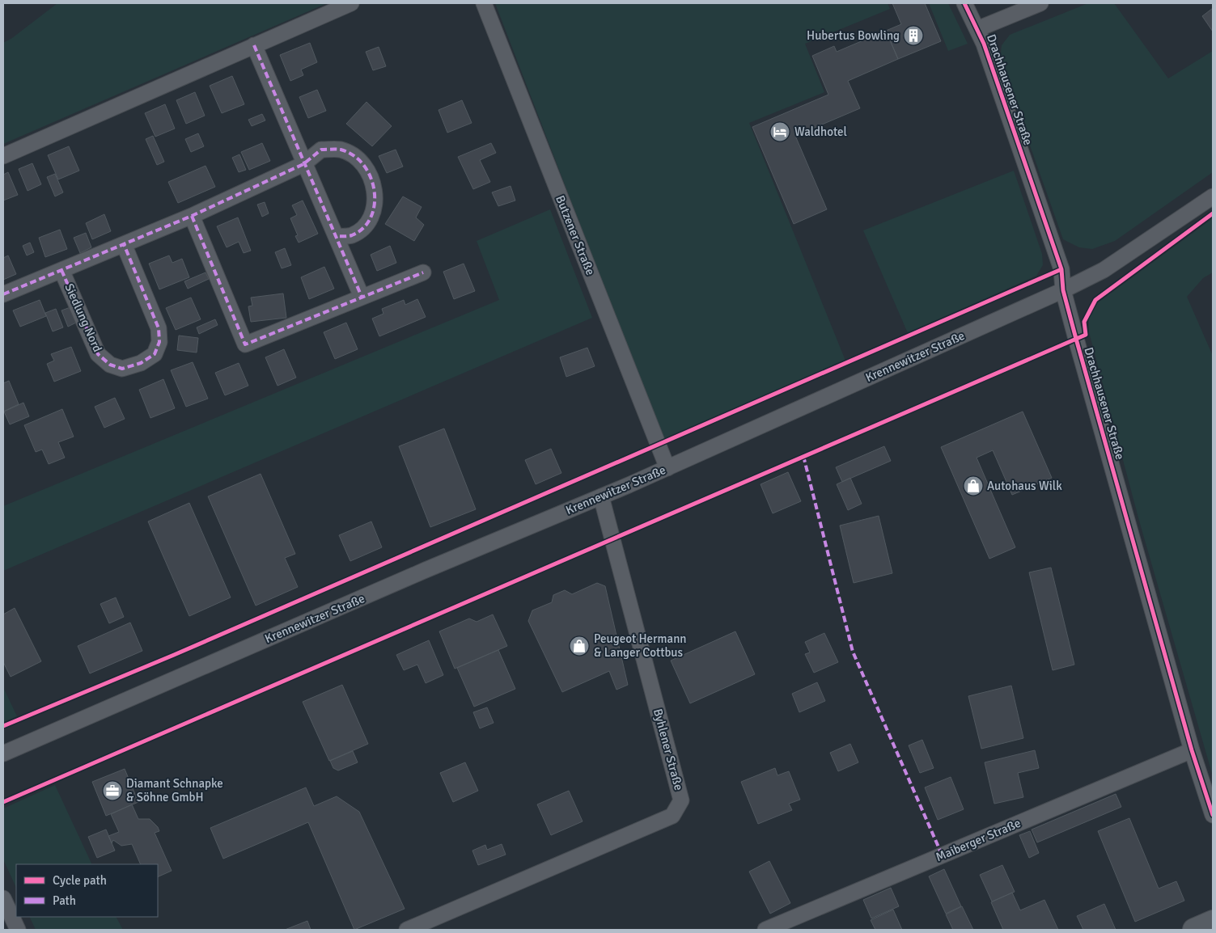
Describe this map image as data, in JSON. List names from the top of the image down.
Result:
{
  "streets": {
    "street": [
      "Drachhausener Straße",
      "Butzener Straße",
      "Siedlung Nord",
      "Krennewitzer Straße",
      "Byhlener Straße",
      "Maiberger Straße"
    ]
  },
  "crossings": [
    ["Drachhausener Straße", "Krennewitzer Straße"],
    ["Drachhausener Straße", "Maiberger Straße"],
    ["Butzener Straße", "Krennewitzer Straße"],
    ["Krennewitzer Straße", "Byhlener Straße"]
  ],
  "places": {
    "building": ["Hubertus Bowling"],
    "hotel": ["Waldhotel"],
    "shop": ["Autohaus Wilk", "Peugeot Hermann & Langer Cottbus"],
    "office": ["Diamant Schnapke & Söhne GmbH"]
  },
  "legend": ["Cycle path", "Path"]
}
